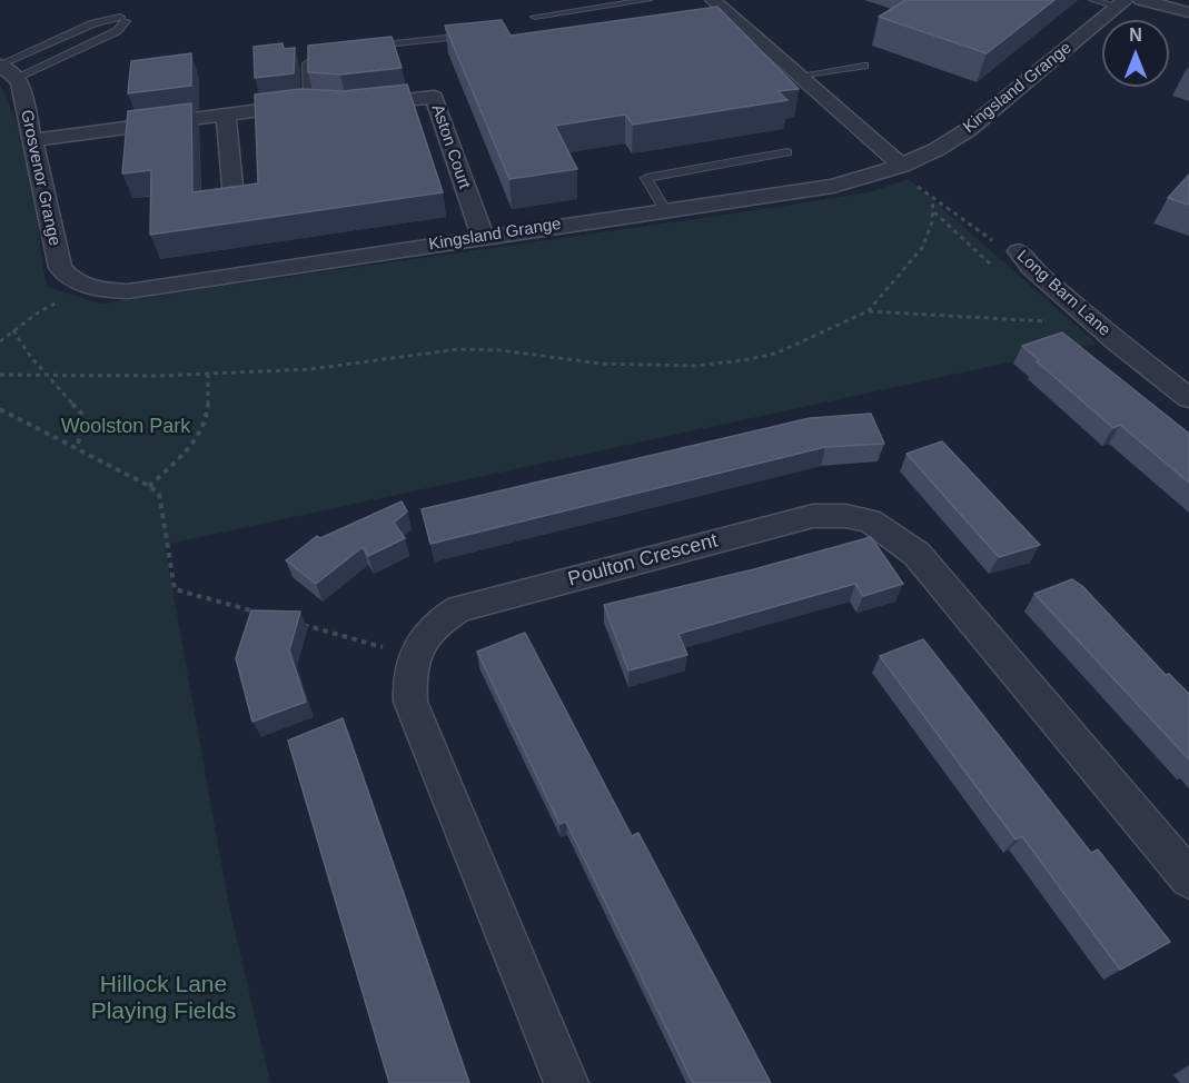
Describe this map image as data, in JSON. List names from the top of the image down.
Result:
{
  "streets": {
    "street": [
      "Kingsland Grange",
      "Aston Court",
      "Grosvenor Grange",
      "Long Barn Lane",
      "Poulton Crescent"
    ]
  },
  "crossings": [
    ["Kingsland Grange", "Aston Court"],
    ["Kingsland Grange", "Grosvenor Grange"]
  ],
  "parks": ["Woolston Park", "Hillock Lane Playing Fields"],
  "north": "top"
}
